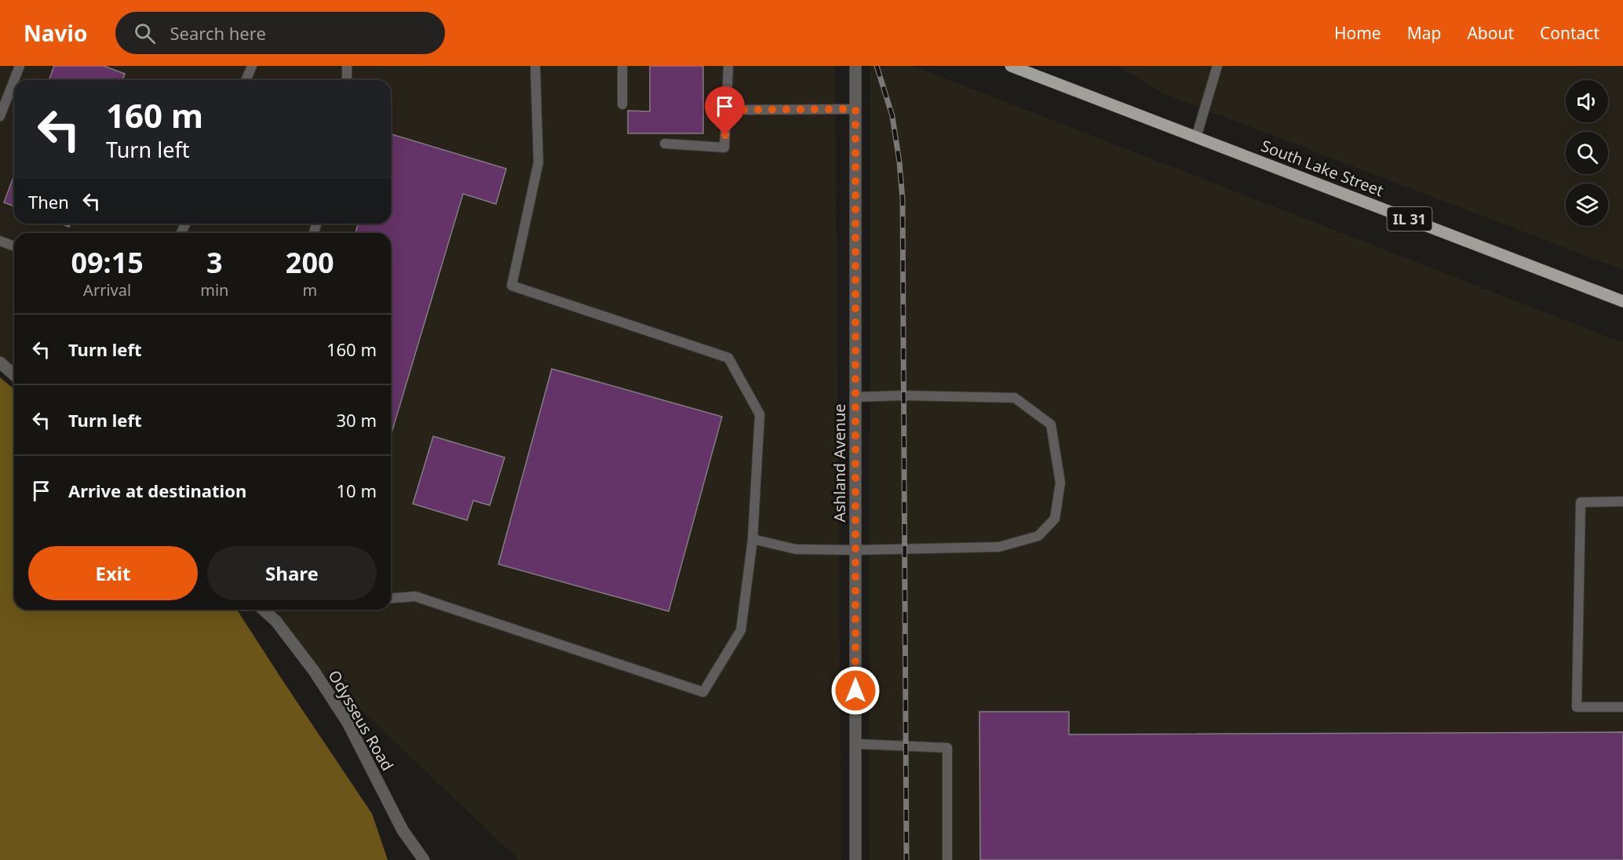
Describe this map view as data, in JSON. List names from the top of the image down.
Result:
{
  "streets": {
    "main road": ["South Lake Street", "IL 31"],
    "street": ["Ashland Avenue", "Odysseus Road"]
  },
  "page": {
    "header": "Navio",
    "search": "Search here",
    "nav": [
      "Home",
      "Map",
      "About",
      "Contact"
    ],
    "turn": ["160 m", "Turn left"],
    "then": "Then",
    "eta": [
      "09:15",
      "Arrival",
      "3",
      "min",
      "200",
      "m"
    ],
    "list": [
      {
        "name": "Turn left",
        "value": "160 m"
      },
      {
        "name": "Turn left",
        "value": "30 m"
      },
      {
        "name": "Arrive at destination",
        "value": "10 m"
      }
    ],
    "buttons": ["Exit", "Share"]
  }
}
